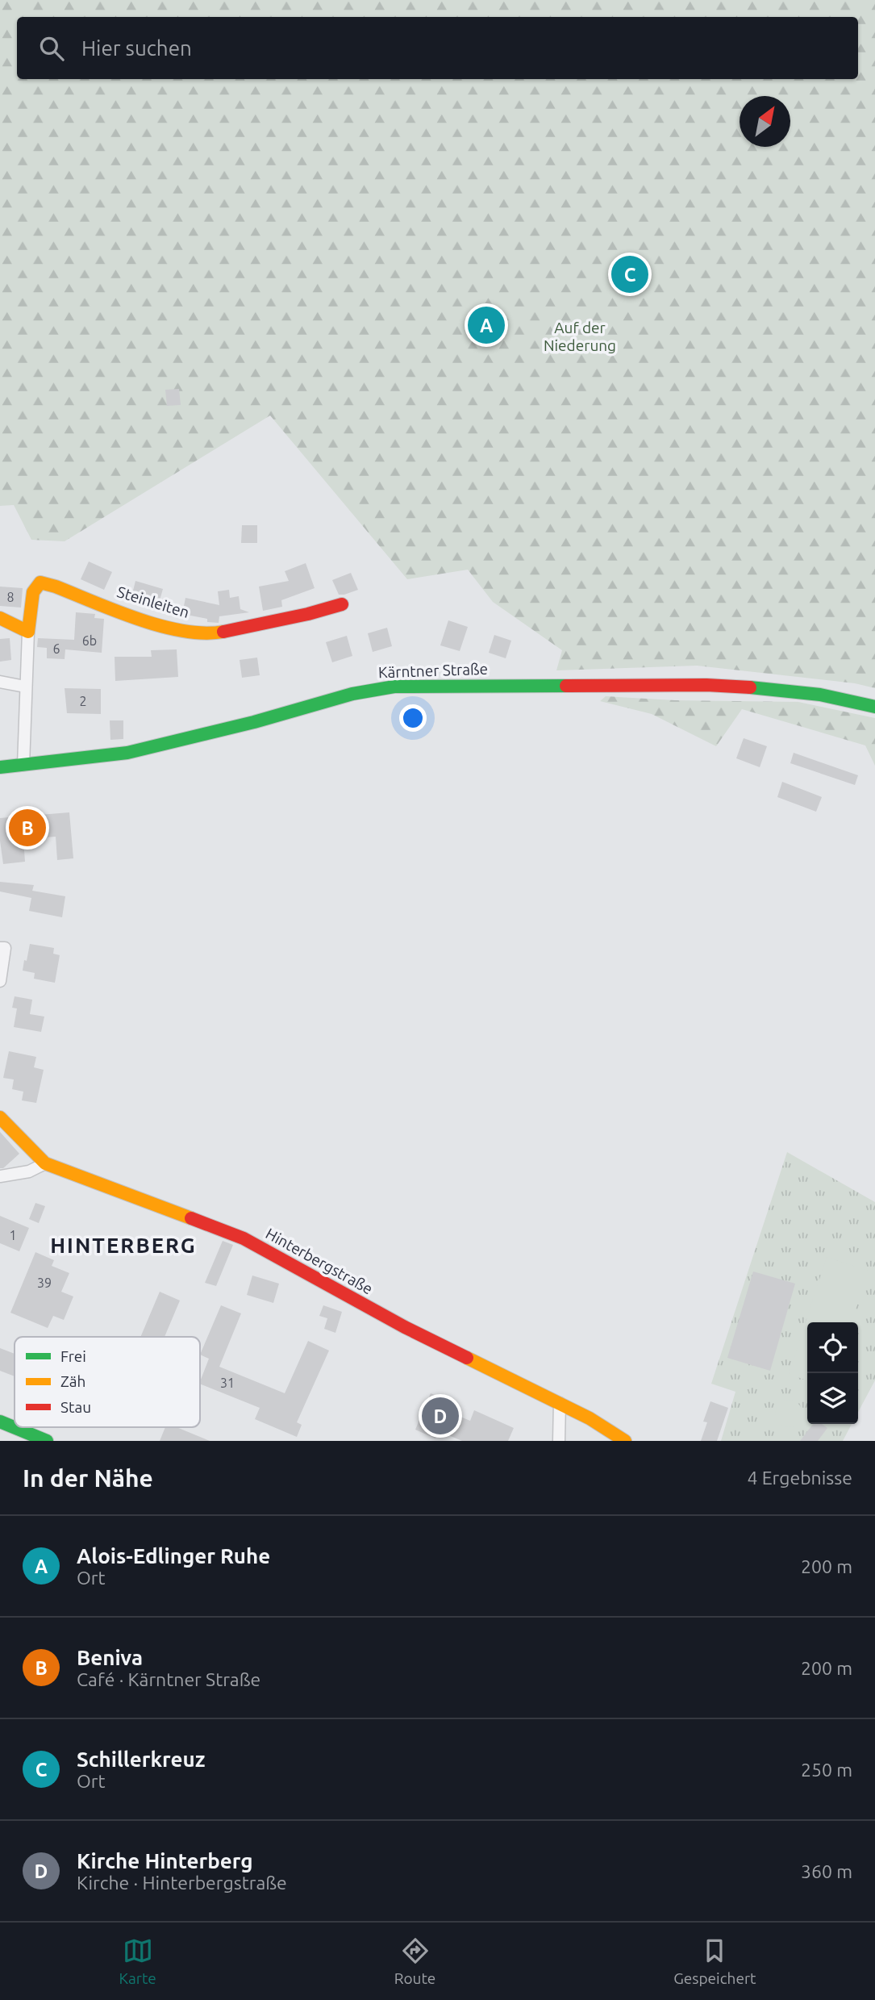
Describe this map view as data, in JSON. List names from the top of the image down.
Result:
{
  "streets": {
    "street": ["Steinleiten", "Kärntner Straße", "Hinterbergstraße"]
  },
  "crossings": [
    ["Steinleiten", "Kärntner Straße"]
  ],
  "districts": ["HINTERBERG"],
  "parks": ["Auf der Niederung"],
  "house_numbers": [
    "8",
    "6b",
    "6",
    "2",
    "1",
    "39",
    "31"
  ],
  "legend": ["Frei", "Zäh", "Stau"],
  "north": "top right",
  "page": {
    "search": "Hier suchen",
    "pins": [
      "C",
      "A",
      "B",
      "D"
    ],
    "heading": ["In der Nähe", "4 Ergebnisse"],
    "list": [
      {
        "mark": "A",
        "name": "Alois-Edlinger Ruhe",
        "note": "Ort",
        "value": "200 m"
      },
      {
        "mark": "B",
        "name": "Beniva",
        "note": "Café · Kärntner Straße",
        "value": "200 m"
      },
      {
        "mark": "C",
        "name": "Schillerkreuz",
        "note": "Ort",
        "value": "250 m"
      },
      {
        "mark": "D",
        "name": "Kirche Hinterberg",
        "note": "Kirche · Hinterbergstraße",
        "value": "360 m"
      }
    ],
    "nav": ["Karte", "Route", "Gespeichert"]
  }
}
